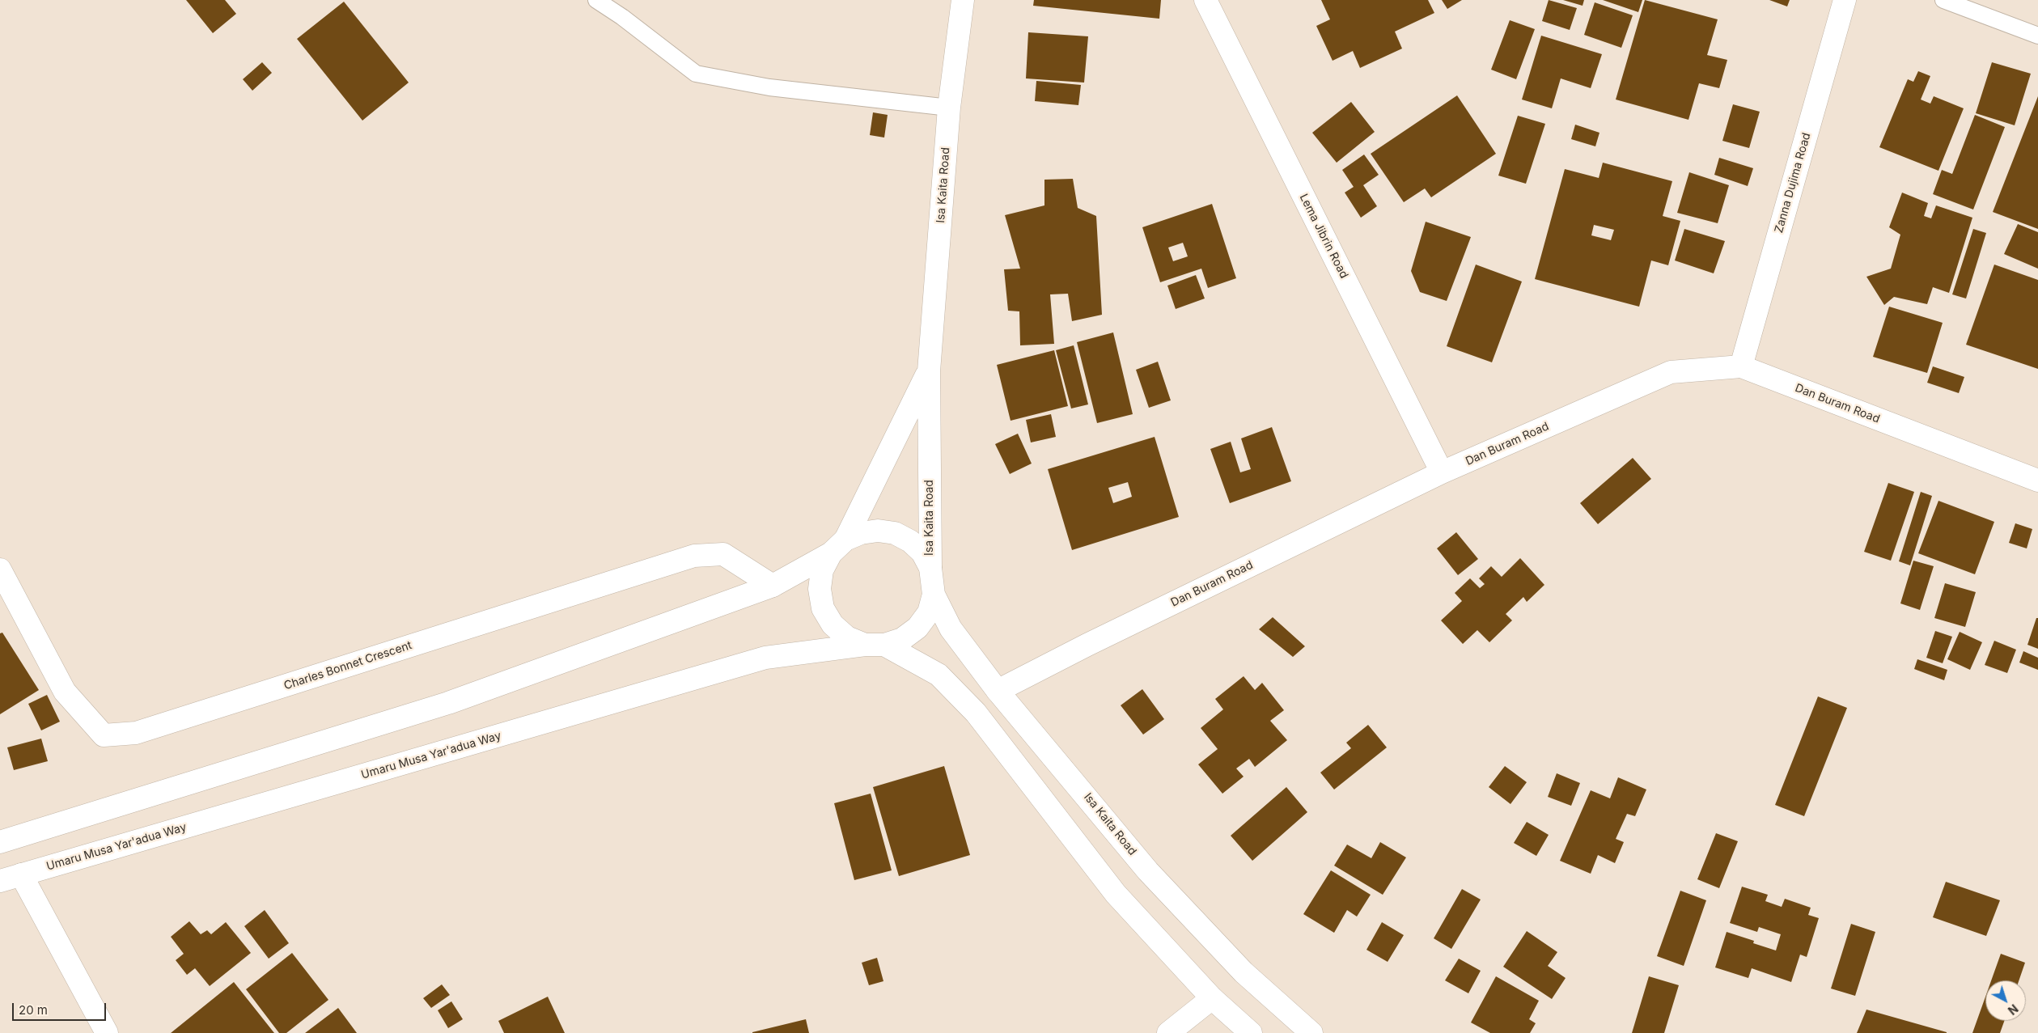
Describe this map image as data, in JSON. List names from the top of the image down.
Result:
{
  "streets": {
    "street": [
      "Zanna Dujima Road",
      "Isa Kaita Road",
      "Lema Jibrin Road",
      "Dan Buram Road",
      "Charles Bonnet Crescent",
      "Umaru Musa Yar'adua Way"
    ]
  },
  "crossings": [
    ["Zanna Dujima Road", "Dan Buram Road"],
    ["Isa Kaita Road", "Dan Buram Road"],
    ["Isa Kaita Road", "Umaru Musa Yar'adua Way"],
    ["Lema Jibrin Road", "Dan Buram Road"]
  ],
  "scale_bar": "20 m",
  "north": "bottom right"
}
